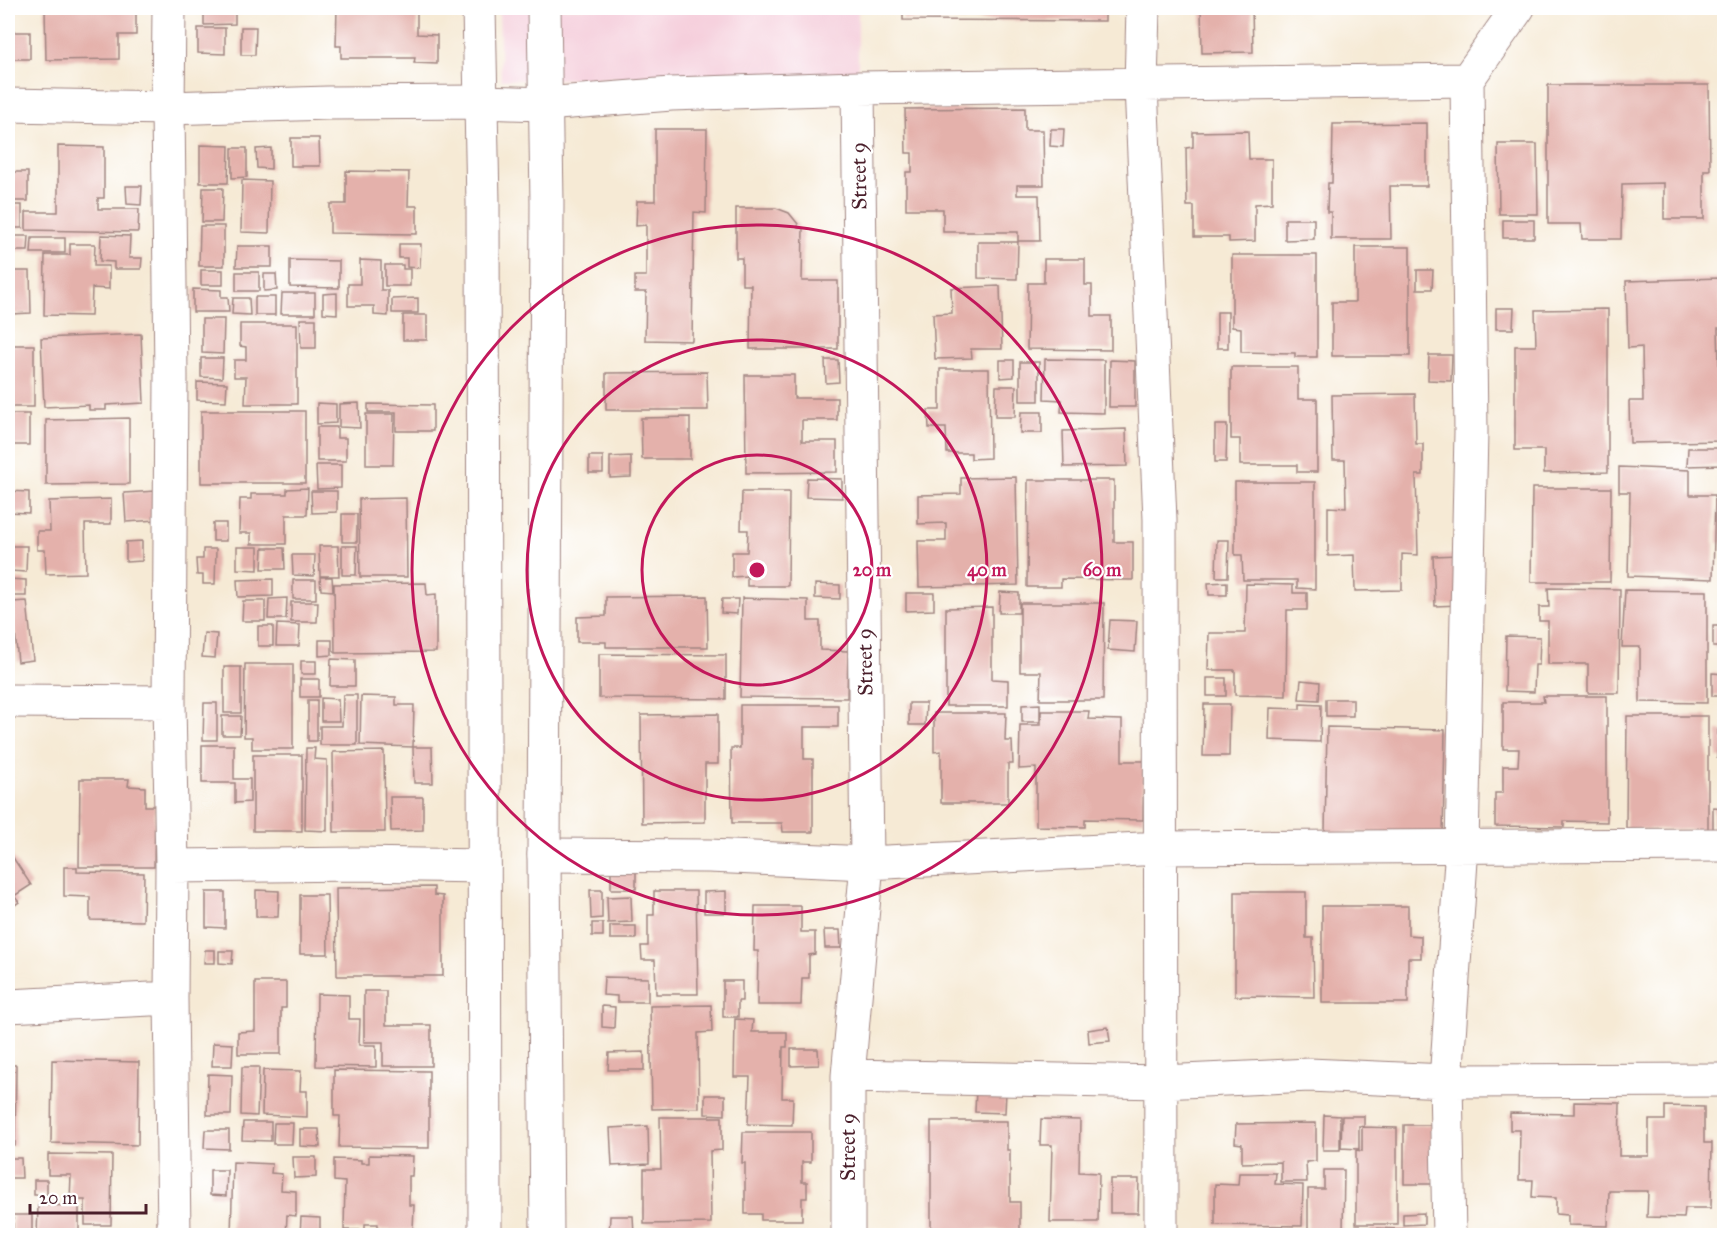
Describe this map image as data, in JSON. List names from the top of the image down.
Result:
{
  "streets": {
    "street": ["Street 9"]
  },
  "scale_bar": "20 m",
  "rings": ["20 m", "40 m", "60 m"]
}
